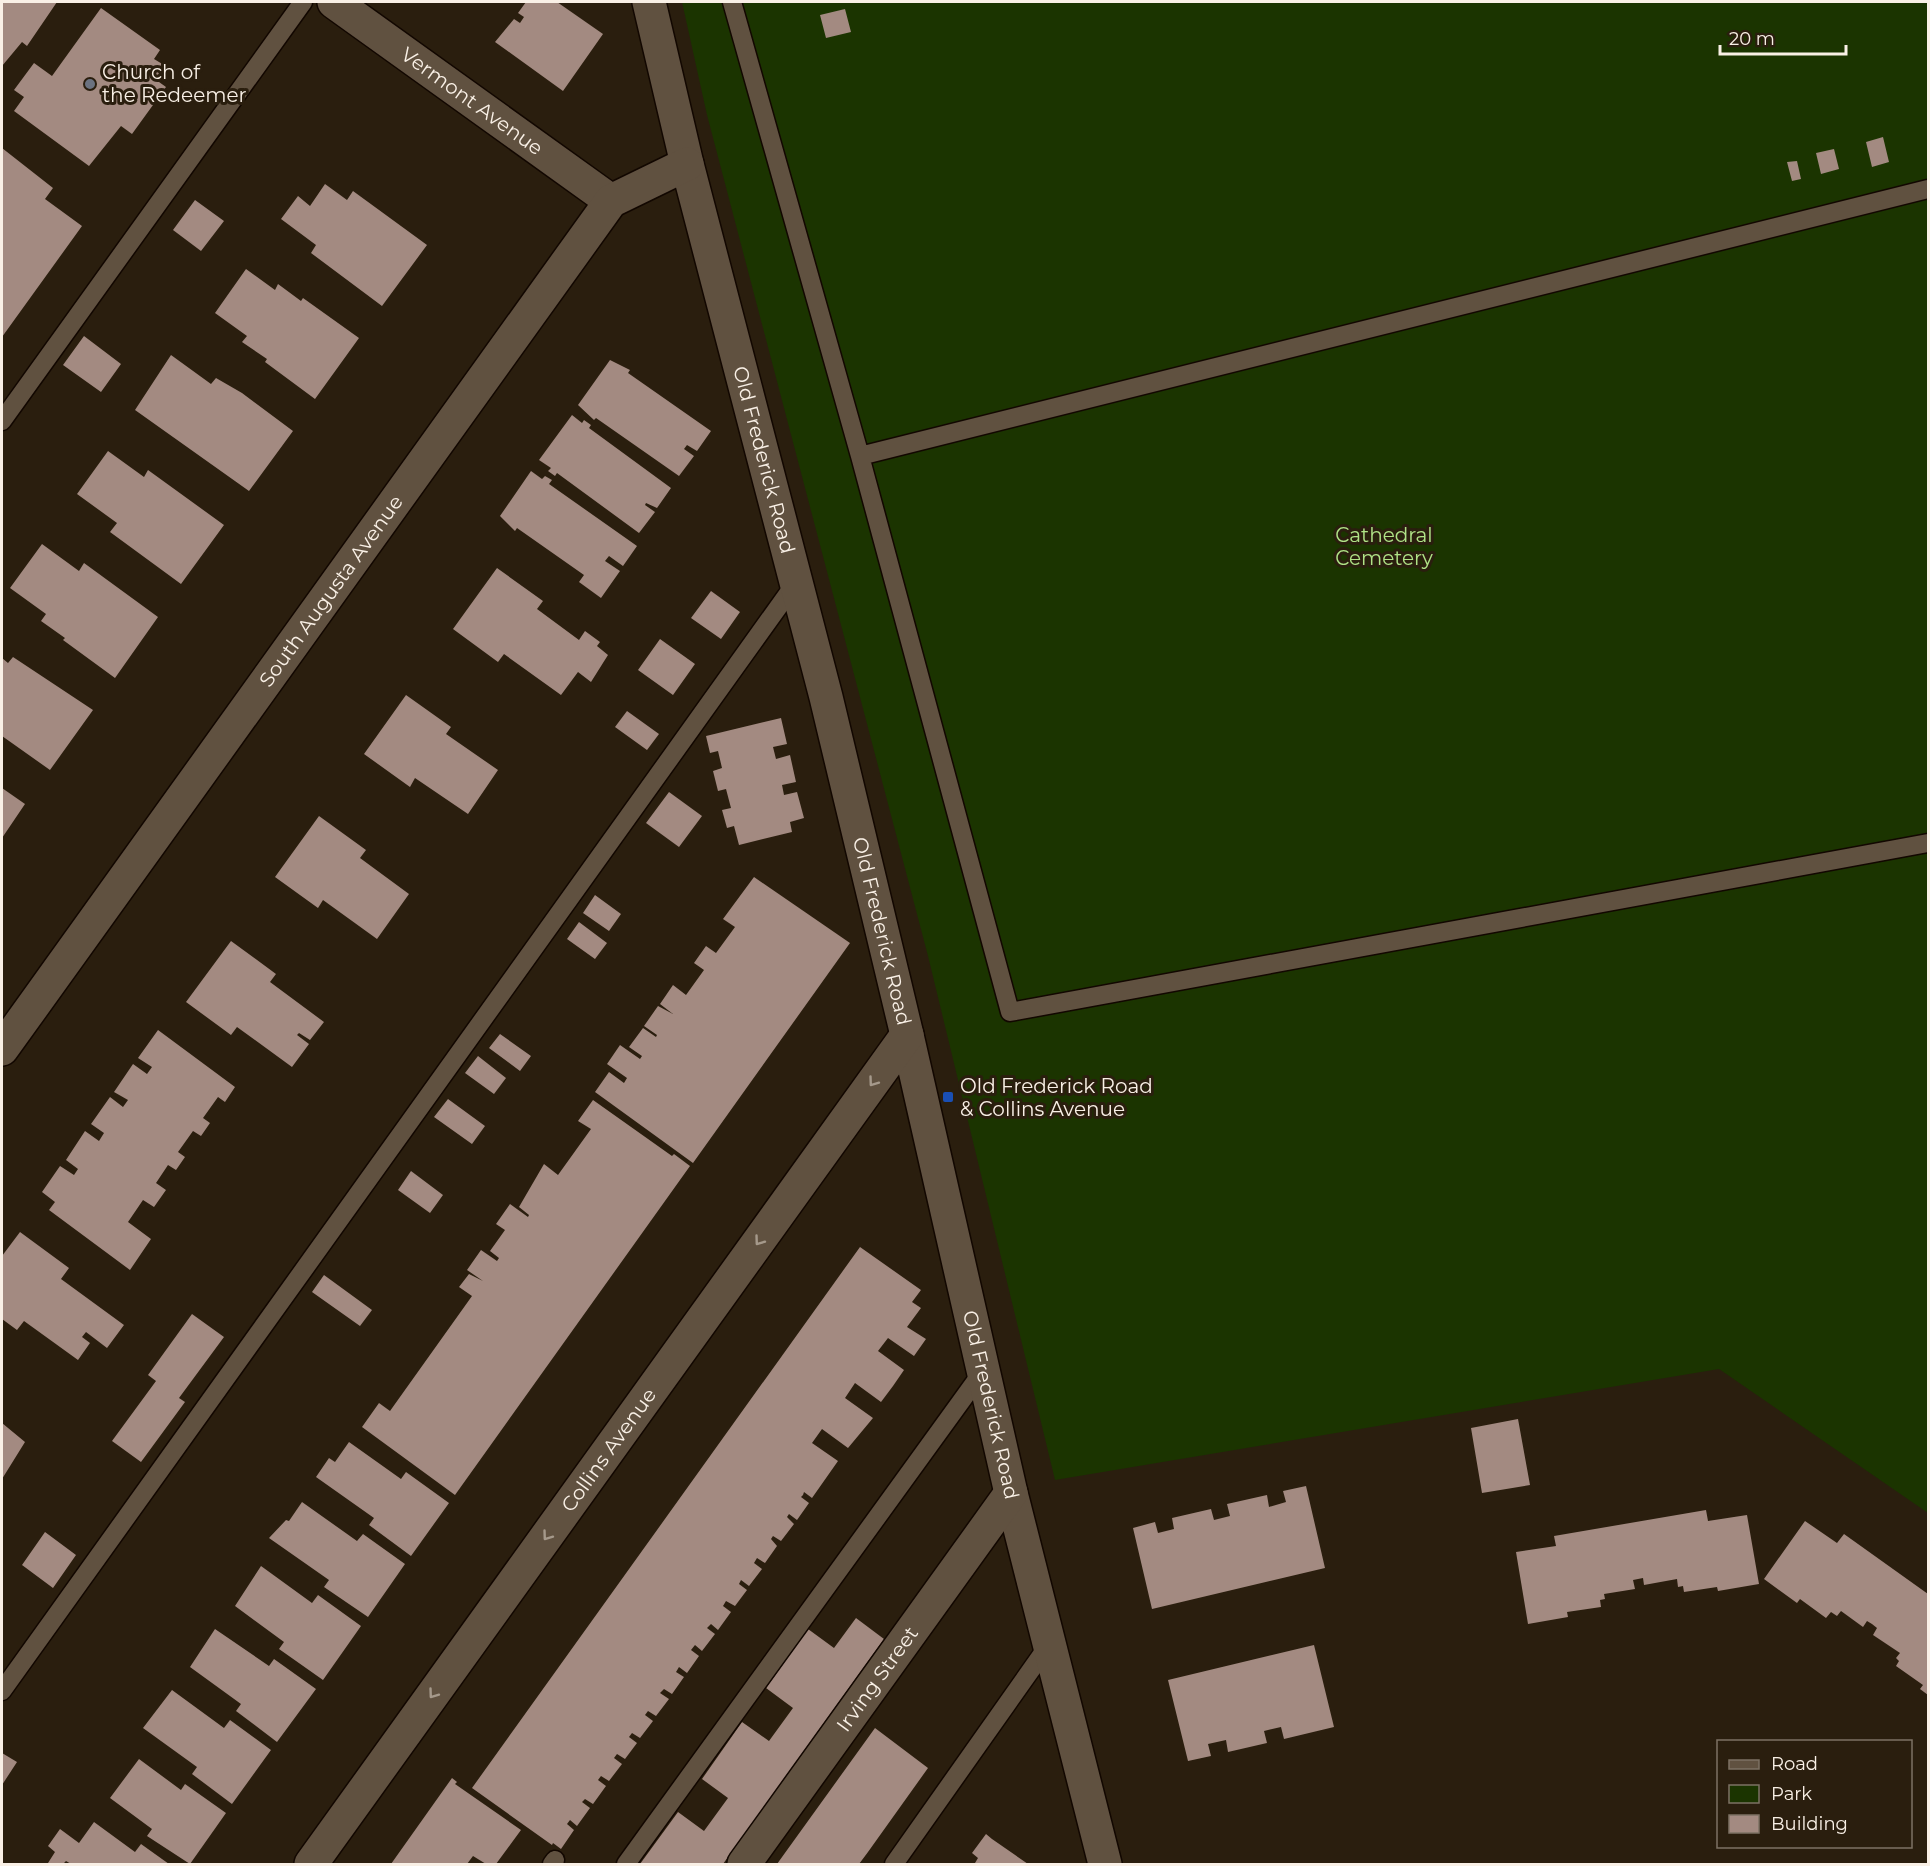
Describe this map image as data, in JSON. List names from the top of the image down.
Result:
{
  "streets": {
    "street": [
      "Vermont Avenue",
      "Old Frederick Road",
      "South Augusta Avenue",
      "Collins Avenue",
      "Irving Street"
    ]
  },
  "crossings": [
    ["Vermont Avenue", "South Augusta Avenue"],
    ["Old Frederick Road", "South Augusta Avenue"],
    ["Old Frederick Road", "Collins Avenue"],
    ["Old Frederick Road", "Irving Street"]
  ],
  "one_way": ["Collins Avenue"],
  "parks": ["Cathedral Cemetery"],
  "places": {
    "other": ["Church of the Redeemer"],
    "transit": ["Old Frederick Road & Collins Avenue"]
  },
  "legend": ["Road", "Park", "Building"],
  "scale_bar": "20 m"
}
